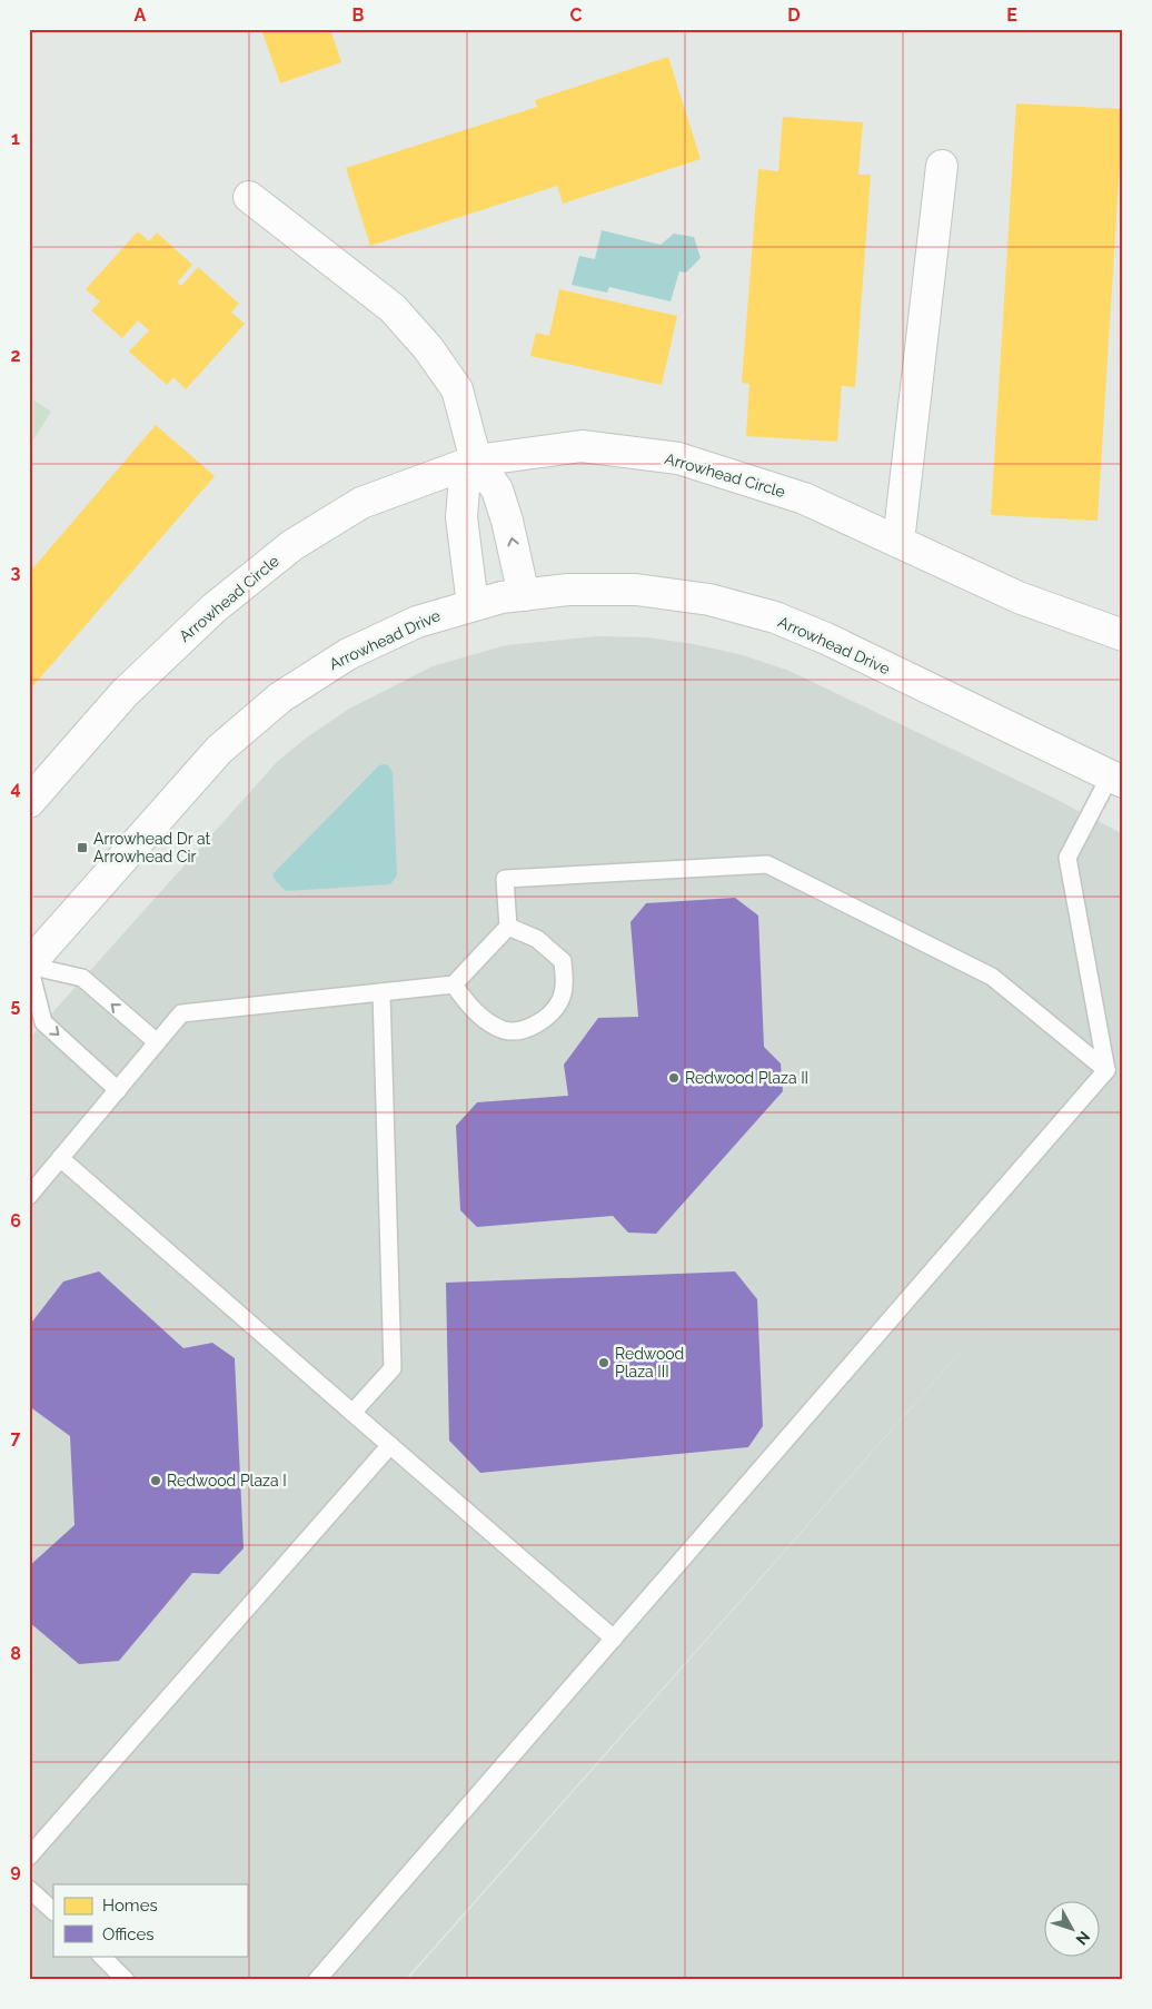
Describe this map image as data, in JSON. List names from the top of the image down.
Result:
{
  "streets": {
    "street": ["Arrowhead Circle", "Arrowhead Drive"]
  },
  "places": {
    "transit": ["Arrowhead Dr at Arrowhead Cir"],
    "other": ["Redwood Plaza II", "Redwood Plaza III", "Redwood Plaza I"]
  },
  "legend": ["Homes", "Offices"],
  "north": "bottom right",
  "grid": {
    "columns": [
      "A",
      "B",
      "C",
      "D",
      "E"
    ],
    "rows": [
      "1",
      "2",
      "3",
      "4",
      "5",
      "6",
      "7",
      "8",
      "9"
    ]
  }
}
